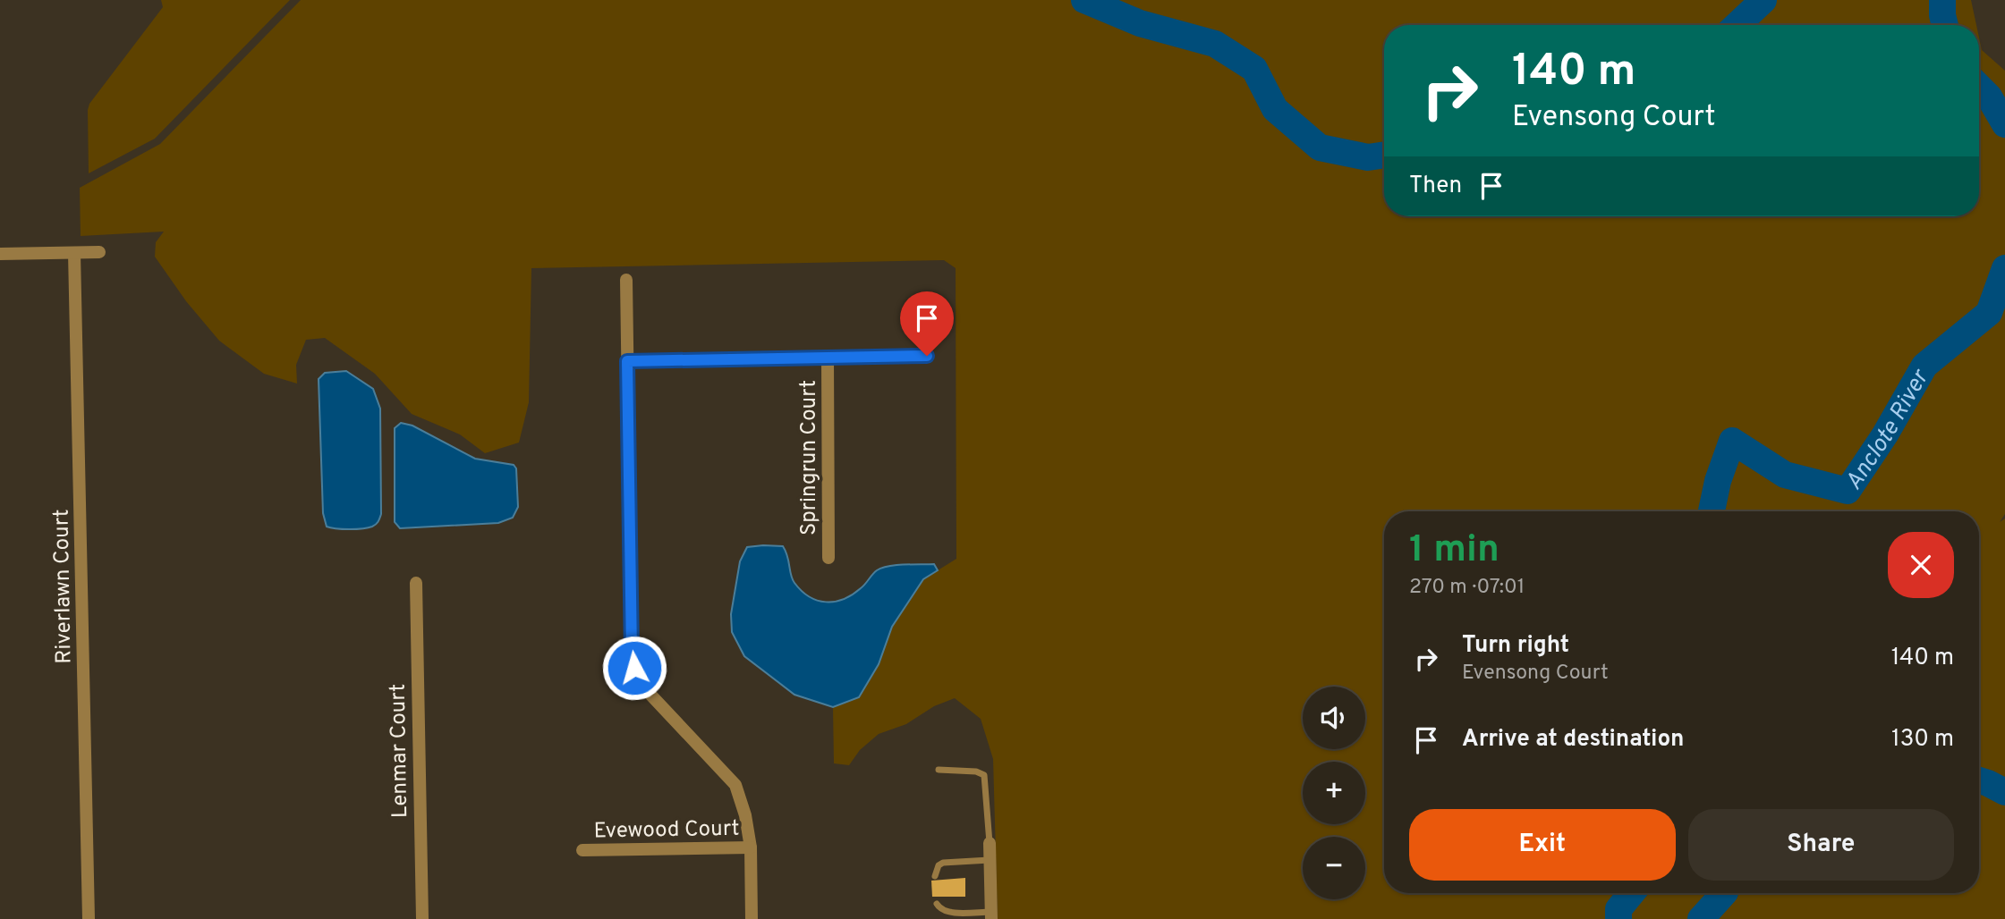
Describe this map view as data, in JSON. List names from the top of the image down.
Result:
{
  "streets": {
    "street": [
      "Springrun Court",
      "Riverlawn Court",
      "Lenmar Court",
      "Evewood Court"
    ]
  },
  "water": ["Anclote River"],
  "page": {
    "turn": ["140 m", "Evensong Court"],
    "then": "Then",
    "heading": ["1 min", "270 m · 07:01"],
    "list": [
      {
        "name": "Turn right",
        "note": "Evensong Court",
        "value": "140 m"
      },
      {
        "name": "Arrive at destination",
        "value": "130 m"
      }
    ],
    "map_buttons": ["+", "−"],
    "buttons": ["Exit", "Share"]
  }
}
